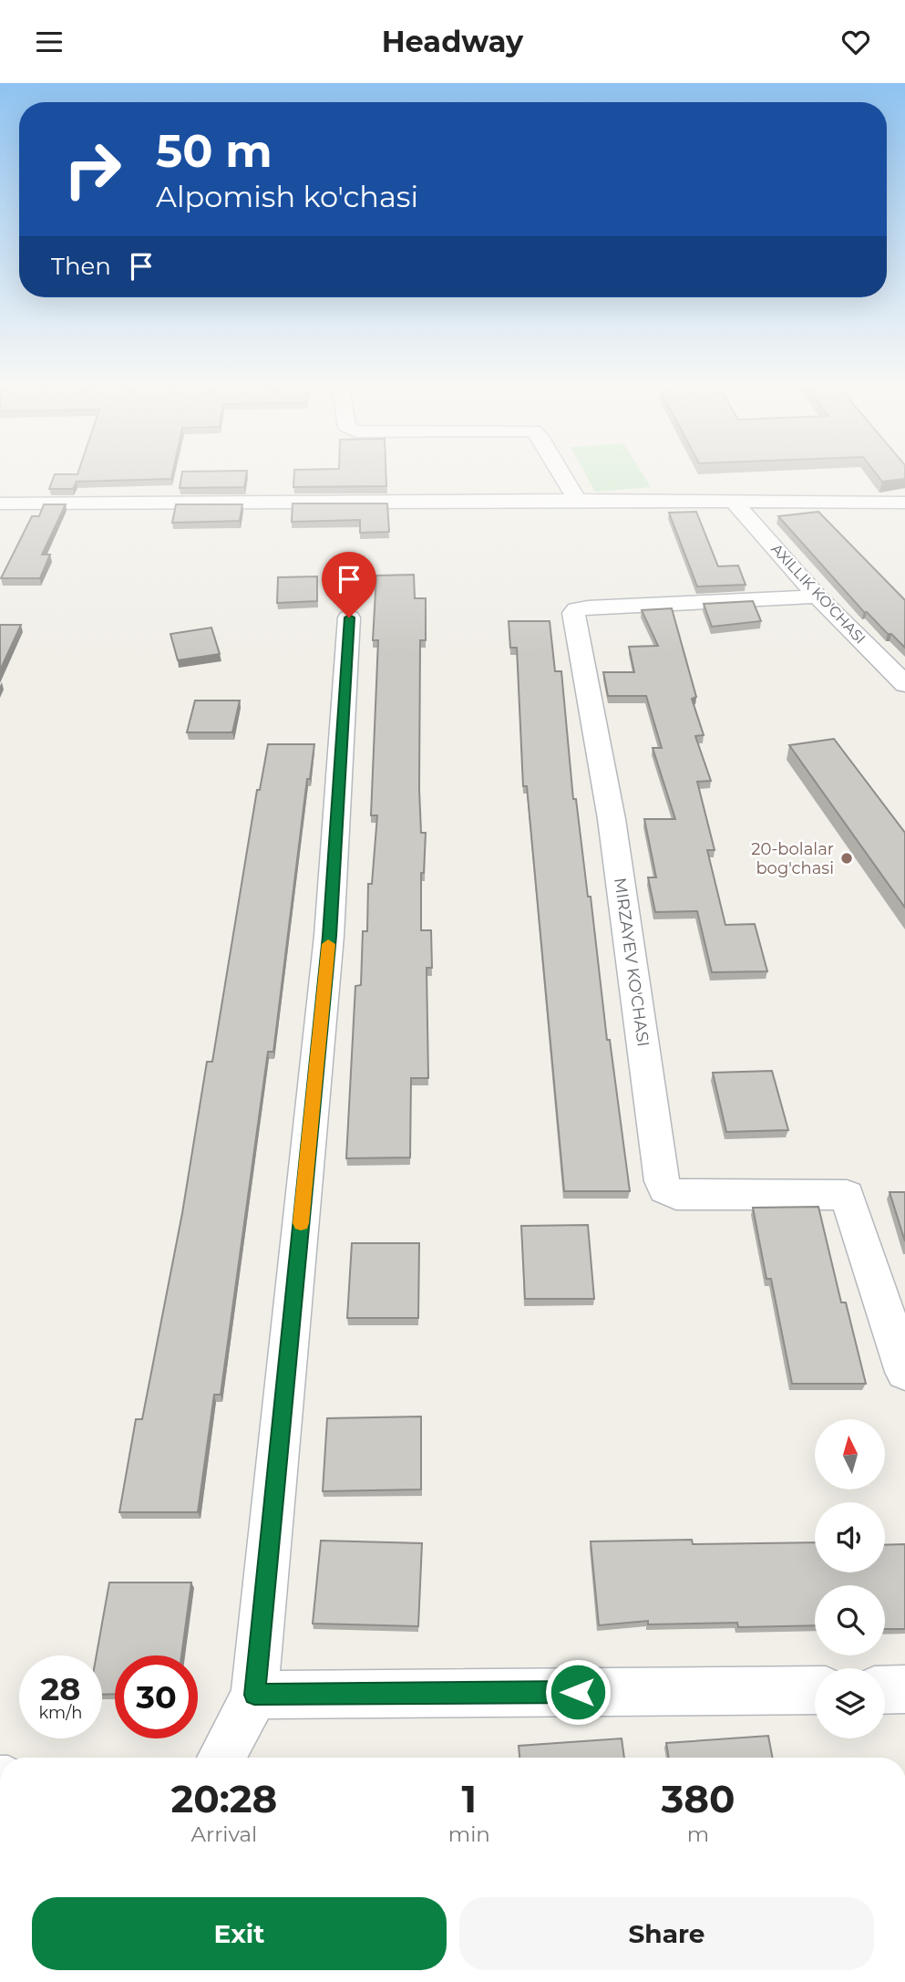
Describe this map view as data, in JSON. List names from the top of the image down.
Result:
{
  "streets": {
    "street": ["AXILLIK KO'CHASI", "MIRZAYEV KO'CHASI"]
  },
  "crossings": [
    ["AXILLIK KO'CHASI", "MIRZAYEV KO'CHASI"]
  ],
  "places": ["20-bolalar bog'chasi"],
  "north": "top",
  "page": {
    "header": "Headway",
    "turn": ["50 m", "Alpomish ko'chasi"],
    "then": "Then",
    "speed": "28 km/h",
    "limit": "30",
    "eta": [
      "20:28",
      "Arrival",
      "1",
      "min",
      "380",
      "m"
    ],
    "buttons": ["Exit", "Share"]
  }
}
